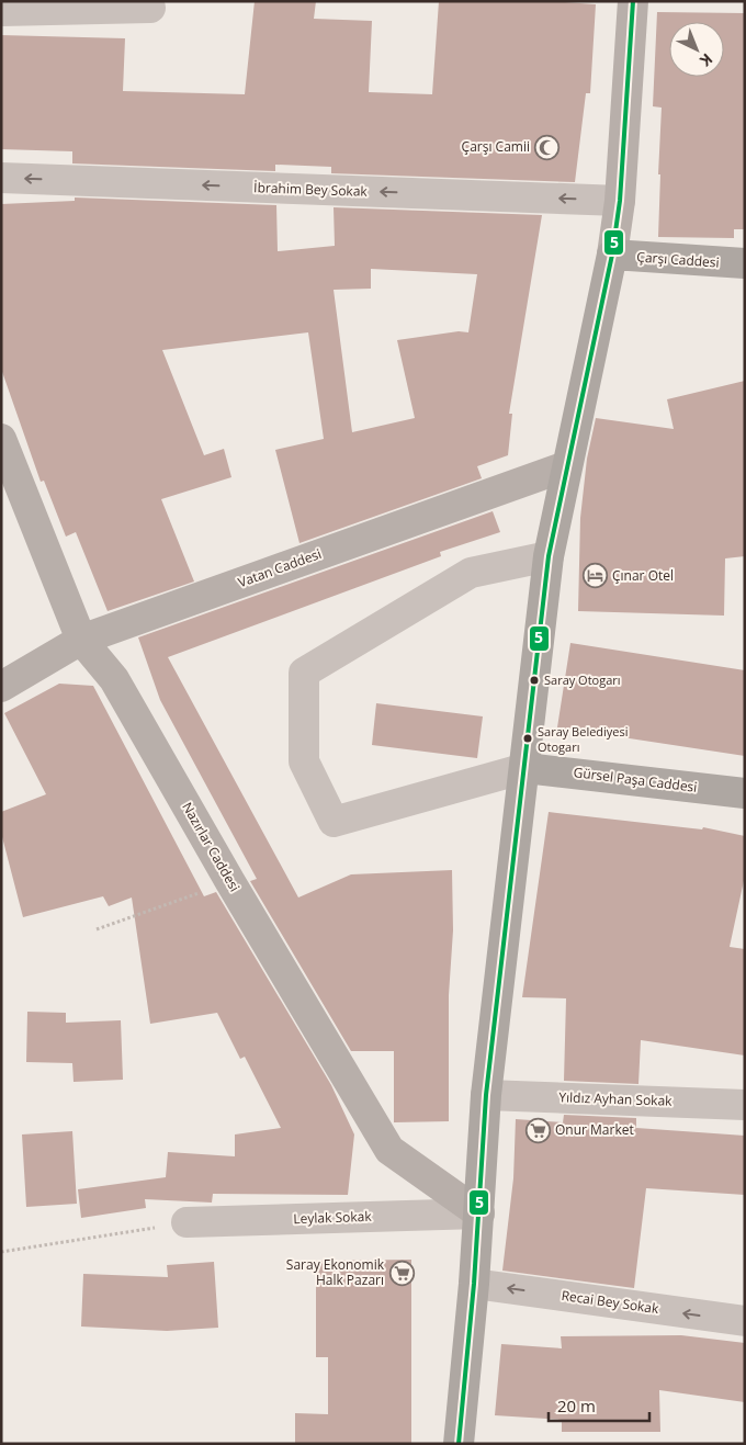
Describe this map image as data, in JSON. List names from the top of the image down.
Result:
{
  "streets": {
    "highway": ["Çarşı Caddesi", "Gürsel Paşa Caddesi"],
    "main road": ["Vatan Caddesi", "Nazırlar Caddesi"],
    "street": [
      "İbrahim Bey Sokak",
      "Yıldız Ayhan Sokak",
      "Leylak Sokak",
      "Recai Bey Sokak"
    ]
  },
  "crossings": [
    ["Vatan Caddesi", "Nazırlar Caddesi"],
    ["Nazırlar Caddesi", "Leylak Sokak"]
  ],
  "one_way": ["İbrahim Bey Sokak", "Recai Bey Sokak"],
  "places": {
    "mosque": ["Çarşı Camii"],
    "hotel": ["Çınar Otel"],
    "other": ["Saray Otogarı", "Saray Belediyesi Otogarı"],
    "supermarket": ["Onur Market", "Saray Ekonomik Halk Pazarı"]
  },
  "lines": ["transit line 5"],
  "scale_bar": "20 m",
  "north": "bottom right"
}
